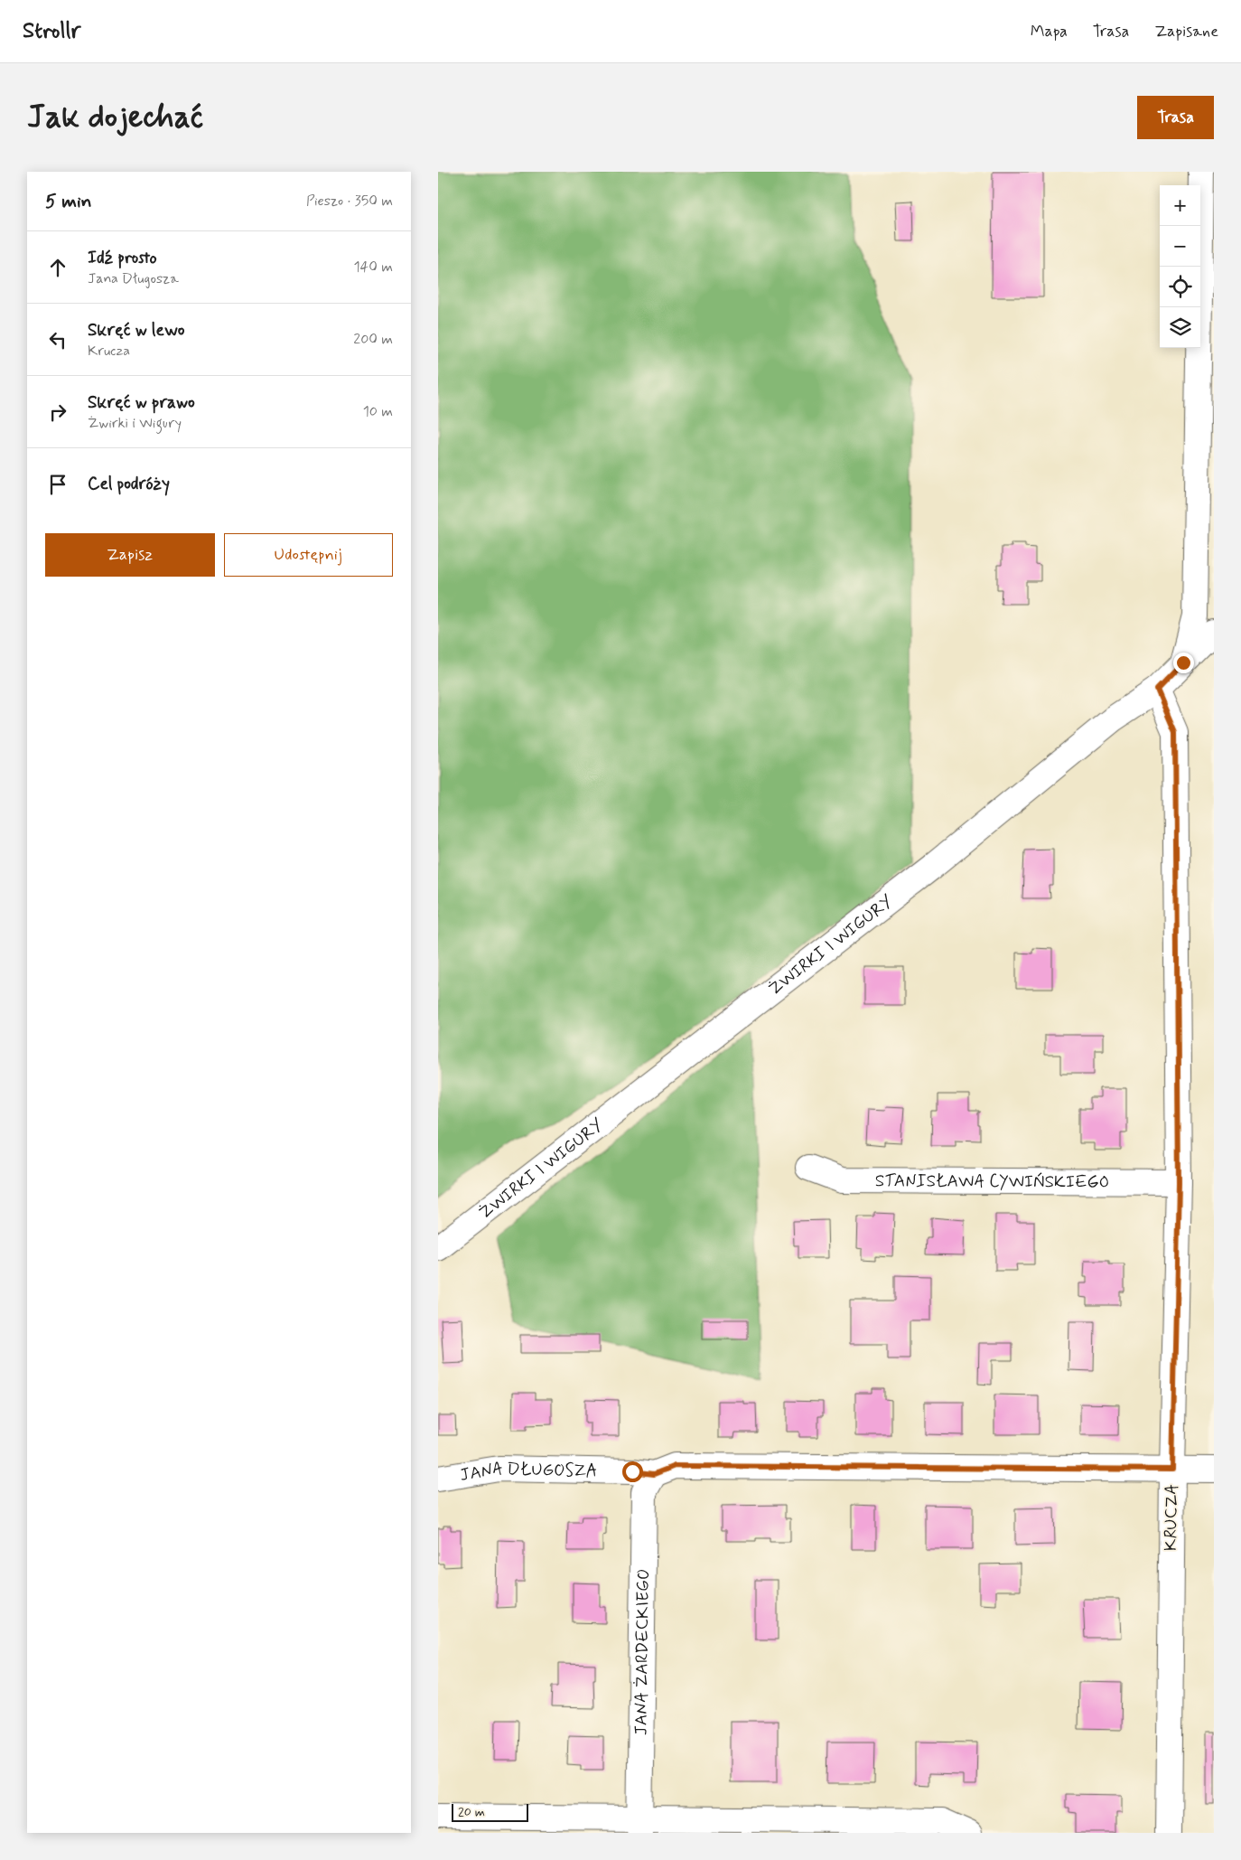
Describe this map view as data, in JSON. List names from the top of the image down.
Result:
{
  "streets": {
    "street": [
      "ŻWIRKI I WIGURY",
      "STANISŁAWA CYWIŃSKIEGO",
      "JANA DŁUGOSZA",
      "KRUCZA",
      "JANA ŻARDECKIEGO"
    ]
  },
  "crossings": [
    ["ŻWIRKI I WIGURY", "KRUCZA"],
    ["STANISŁAWA CYWIŃSKIEGO", "KRUCZA"],
    ["JANA DŁUGOSZA", "KRUCZA"],
    ["JANA DŁUGOSZA", "JANA ŻARDECKIEGO"]
  ],
  "scale_bar": "20 m",
  "page": {
    "header": "Strollr",
    "nav": ["Mapa", "Trasa", "Zapisane"],
    "buttons": [
      "Trasa",
      ["Zapisz", "Udostępnij"]
    ],
    "title": "Jak dojechać",
    "heading": ["5 min", "Pieszo · 350 m"],
    "map_buttons": ["+", "−"],
    "list": [
      ["Idź prosto", "Jana Długosza", "140 m"],
      ["Skręć w lewo", "Krucza", "200 m"],
      ["Skręć w prawo", "Żwirki i Wigury", "10 m"],
      "Cel podróży"
    ],
    "scale": "20 m"
  }
}
